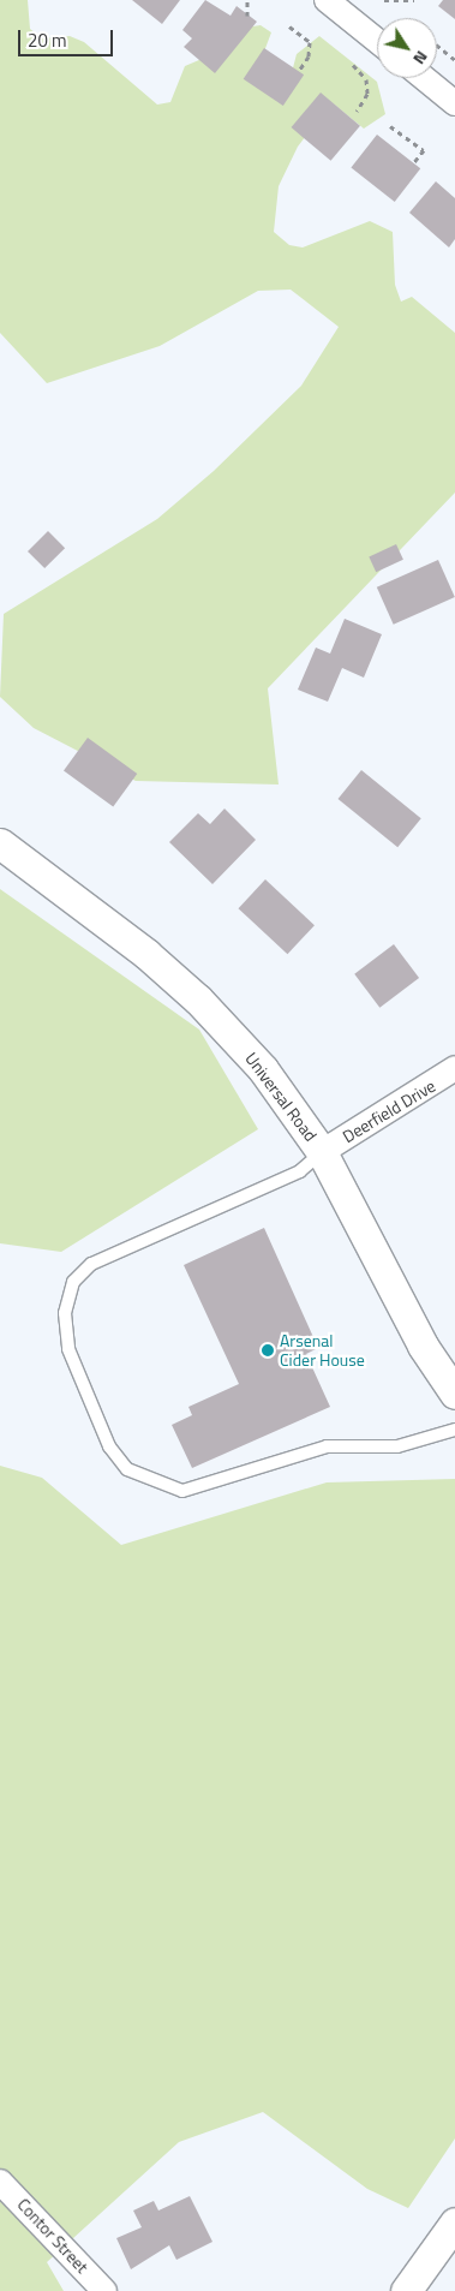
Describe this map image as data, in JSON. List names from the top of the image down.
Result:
{
  "streets": {
    "street": ["Universal Road", "Deerfield Drive", "Contor Street"]
  },
  "crossings": [
    ["Universal Road", "Deerfield Drive"]
  ],
  "places": ["Arsenal Cider House"],
  "scale_bar": "20 m",
  "north": "bottom right"
}
